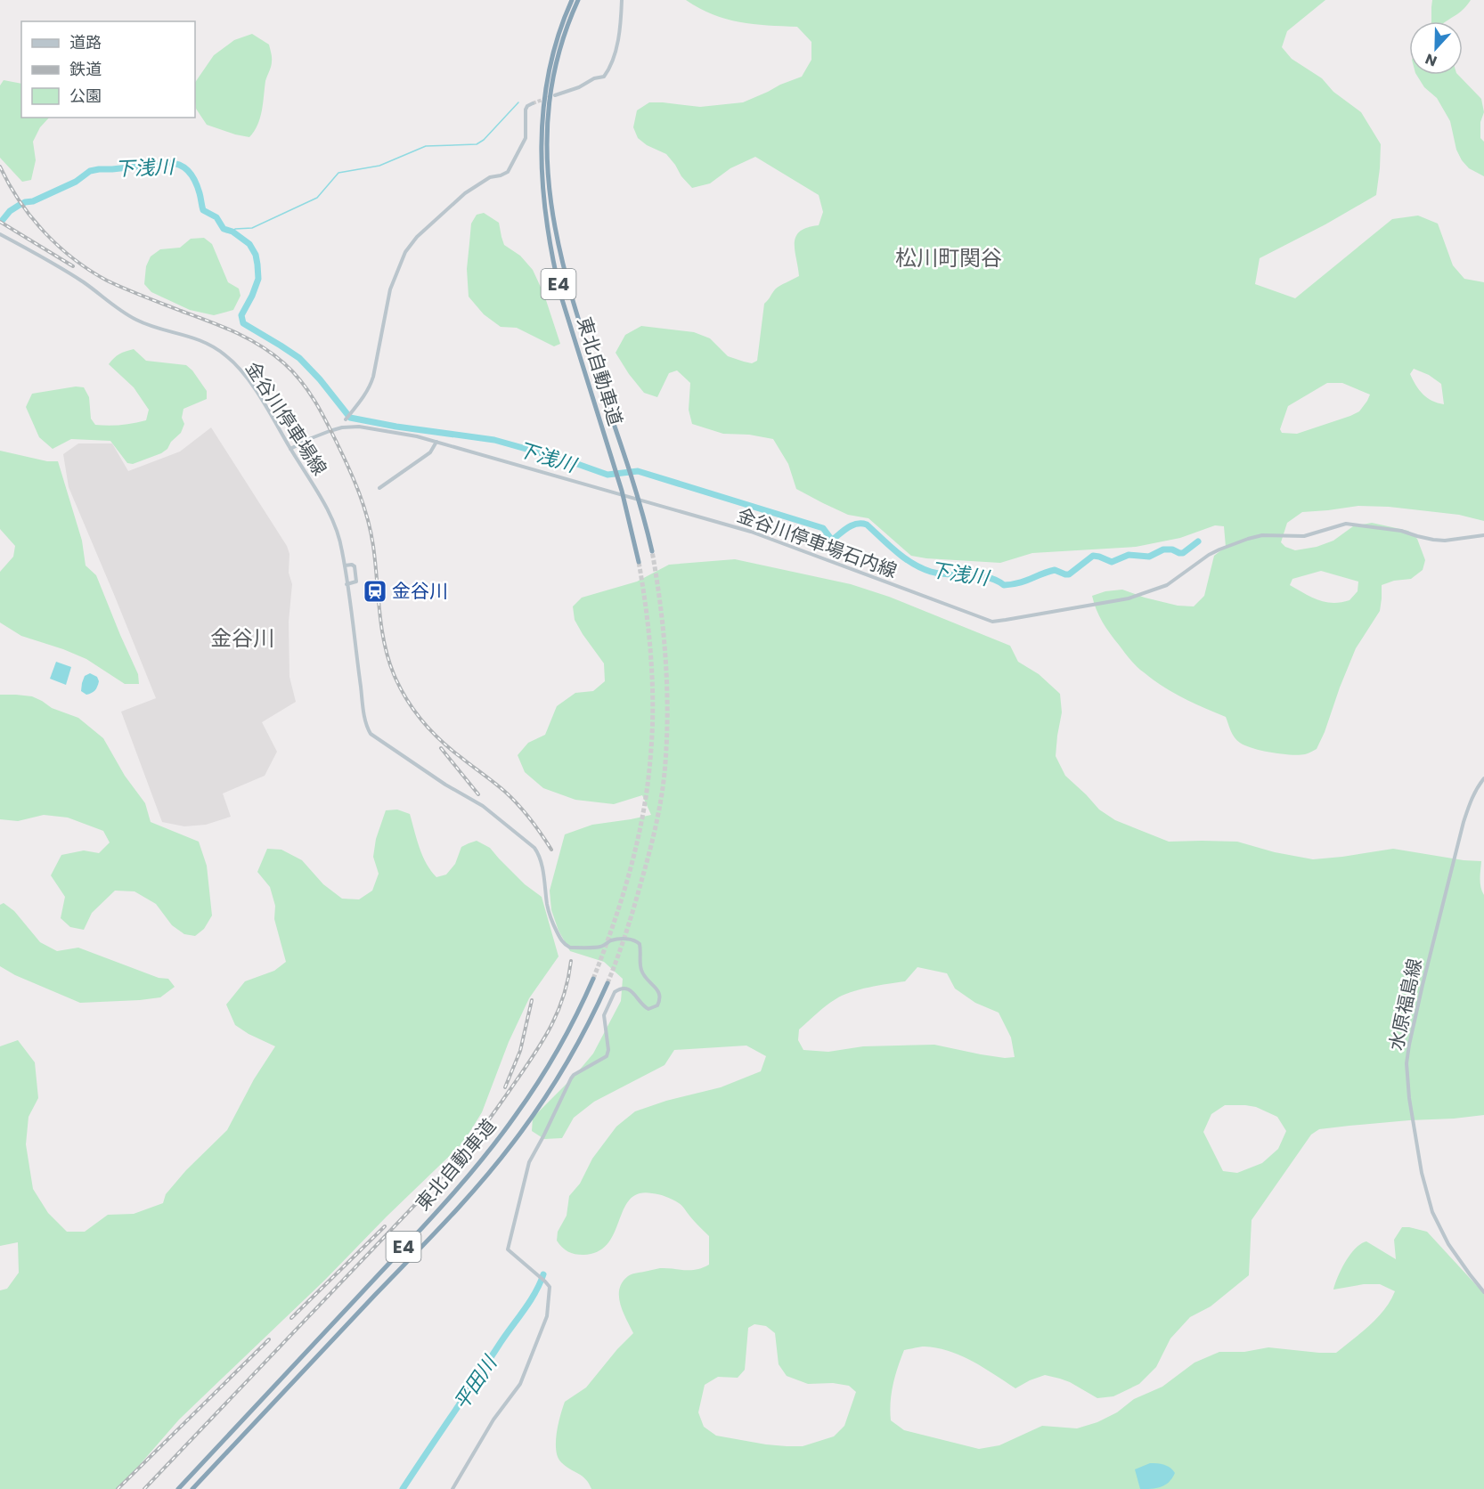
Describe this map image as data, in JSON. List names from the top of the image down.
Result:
{
  "streets": {
    "highway": ["E4", "東北自動車道"],
    "main road": ["金谷川停車場線", "金谷川停車場石内線", "水原福島線"]
  },
  "crossings": [
    ["金谷川停車場線", "金谷川停車場石内線"]
  ],
  "districts": ["松川町関谷", "金谷川"],
  "water": ["下浅川", "平田川"],
  "places": {
    "station": ["金谷川"]
  },
  "legend": ["道路", "鉄道", "公園"],
  "north": "bottom"
}
